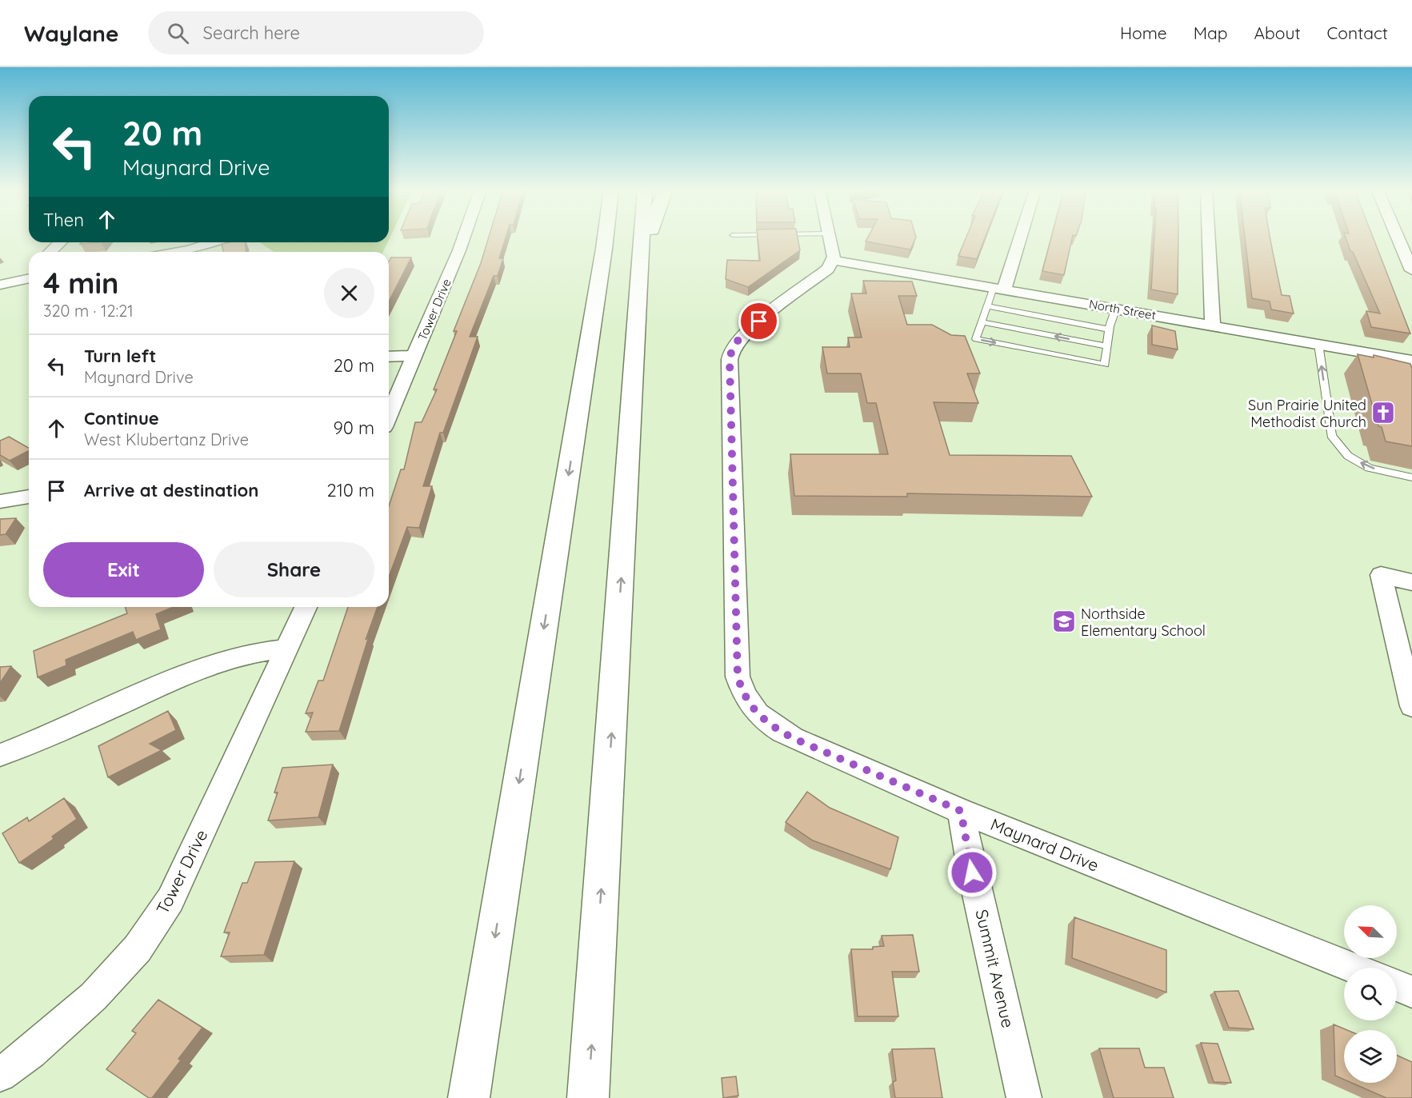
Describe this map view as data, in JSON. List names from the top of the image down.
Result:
{
  "streets": {
    "street": [
      "Tower Drive",
      "North Street",
      "Maynard Drive",
      "Summit Avenue"
    ]
  },
  "crossings": [
    ["North Street", "Maynard Drive"],
    ["Maynard Drive", "Summit Avenue"]
  ],
  "places": {
    "church": ["Sun Prairie United Methodist Church"],
    "school or university": ["Northside Elementary School"]
  },
  "north": "top left",
  "page": {
    "header": "Waylane",
    "search": "Search here",
    "nav": [
      "Home",
      "Map",
      "About",
      "Contact"
    ],
    "turn": ["20 m", "Maynard Drive"],
    "then": "Then",
    "heading": ["4 min", "320 m · 12:21"],
    "list": [
      {
        "name": "Turn left",
        "note": "Maynard Drive",
        "value": "20 m"
      },
      {
        "name": "Continue",
        "note": "West Klubertanz Drive",
        "value": "90 m"
      },
      {
        "name": "Arrive at destination",
        "value": "210 m"
      }
    ],
    "buttons": ["Exit", "Share"]
  }
}
